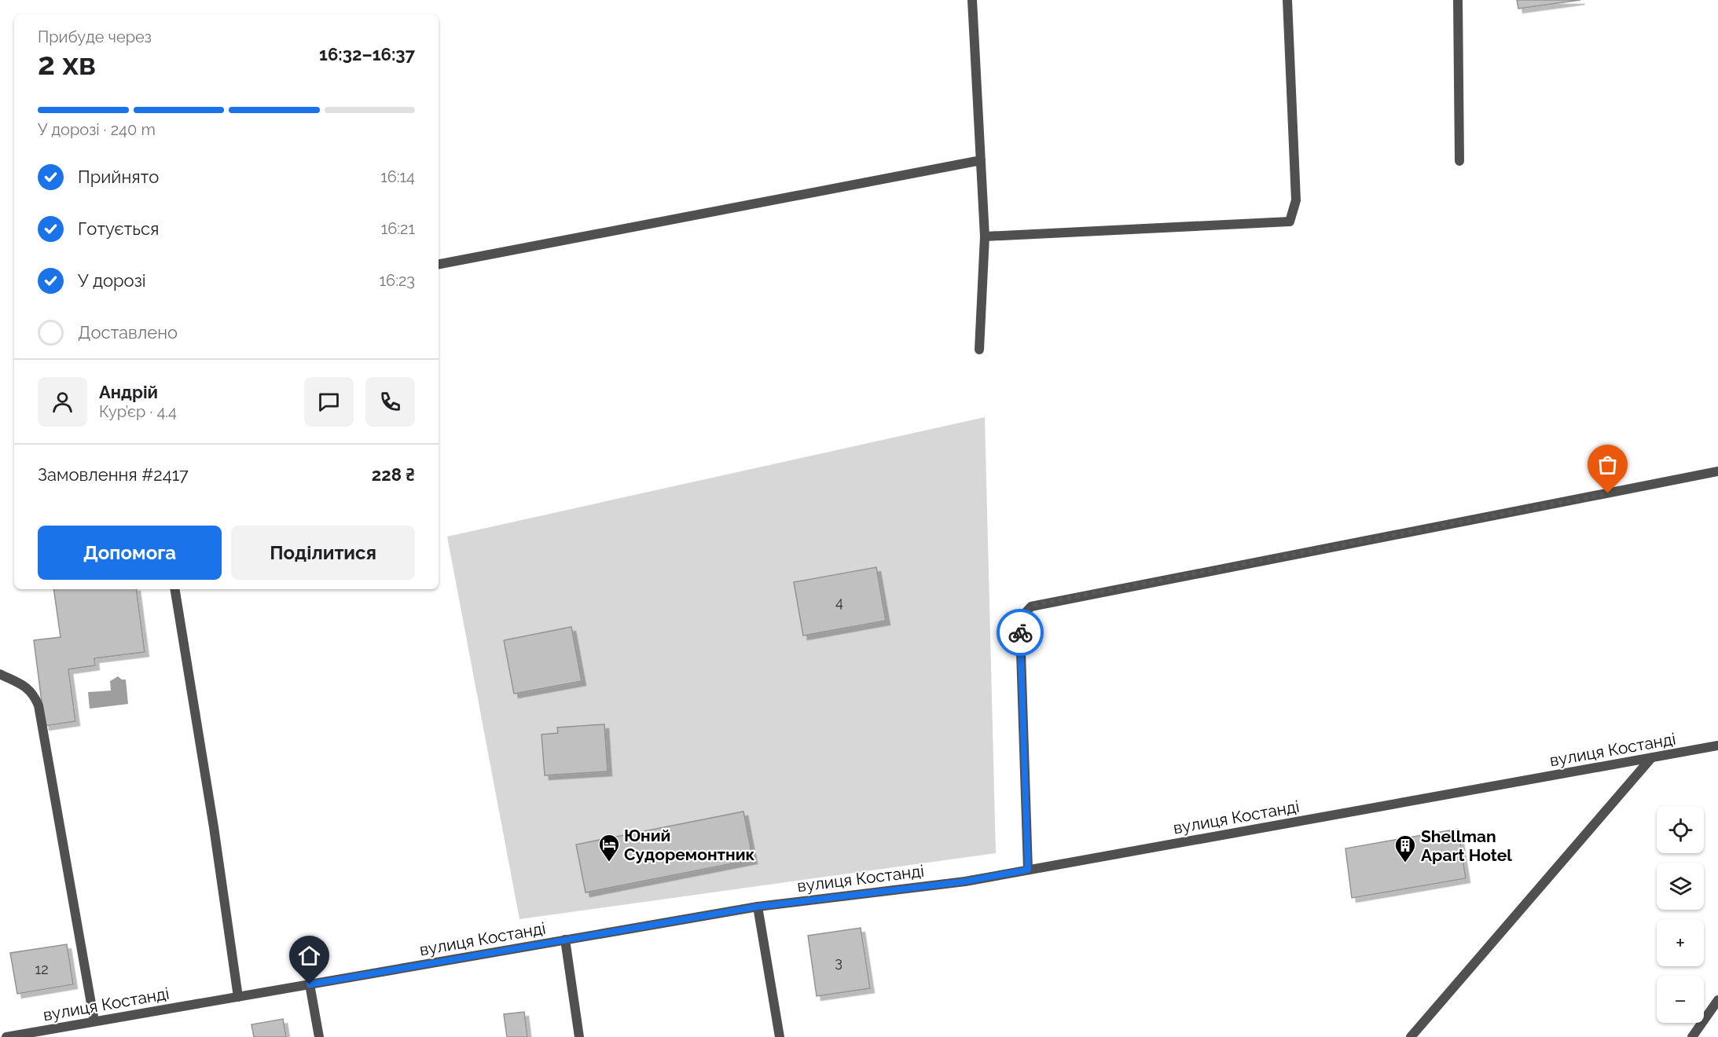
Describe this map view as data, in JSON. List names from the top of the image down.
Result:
{
  "streets": {
    "street": ["вулиця Костанді"]
  },
  "places": {
    "hotel": ["Юний Судоремонтник"],
    "building": ["Shellman Apart Hotel"]
  },
  "house_numbers": ["4", "3", "12"],
  "page": {
    "heading": ["2 хв", "Прибуде через", "16:32–16:37"],
    "panel": [
      "Андрій",
      "Кур’єр · 4.4",
      "Замовлення #2417",
      "228 ₴"
    ],
    "bar": "У дорозі · 240 m",
    "list": [
      ["Прийнято", "16:14"],
      ["Готується", "16:21"],
      ["У дорозі", "16:23"],
      "Доставлено"
    ],
    "buttons": ["Допомога", "Поділитися"],
    "map_buttons": ["+", "−"]
  }
}
